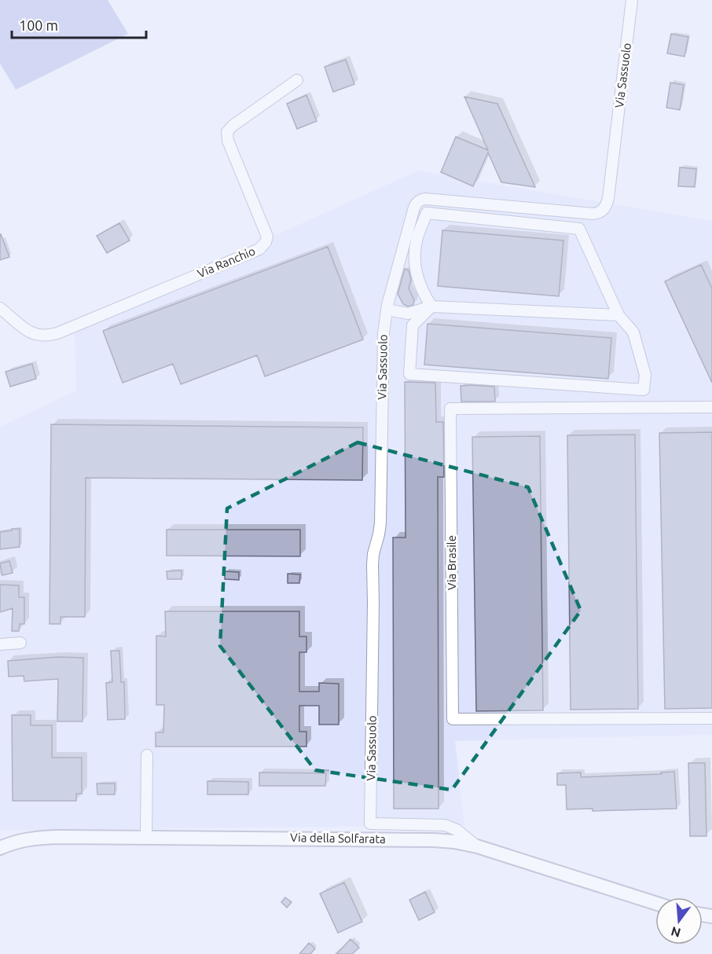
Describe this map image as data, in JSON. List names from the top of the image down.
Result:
{
  "streets": {
    "main road": ["Via della Solfarata"],
    "street": ["Via Sassuolo", "Via Ranchio", "Via Brasile"]
  },
  "crossings": [
    ["Via Sassuolo", "Via della Solfarata"]
  ],
  "scale_bar": "100 m",
  "north": "bottom"
}
